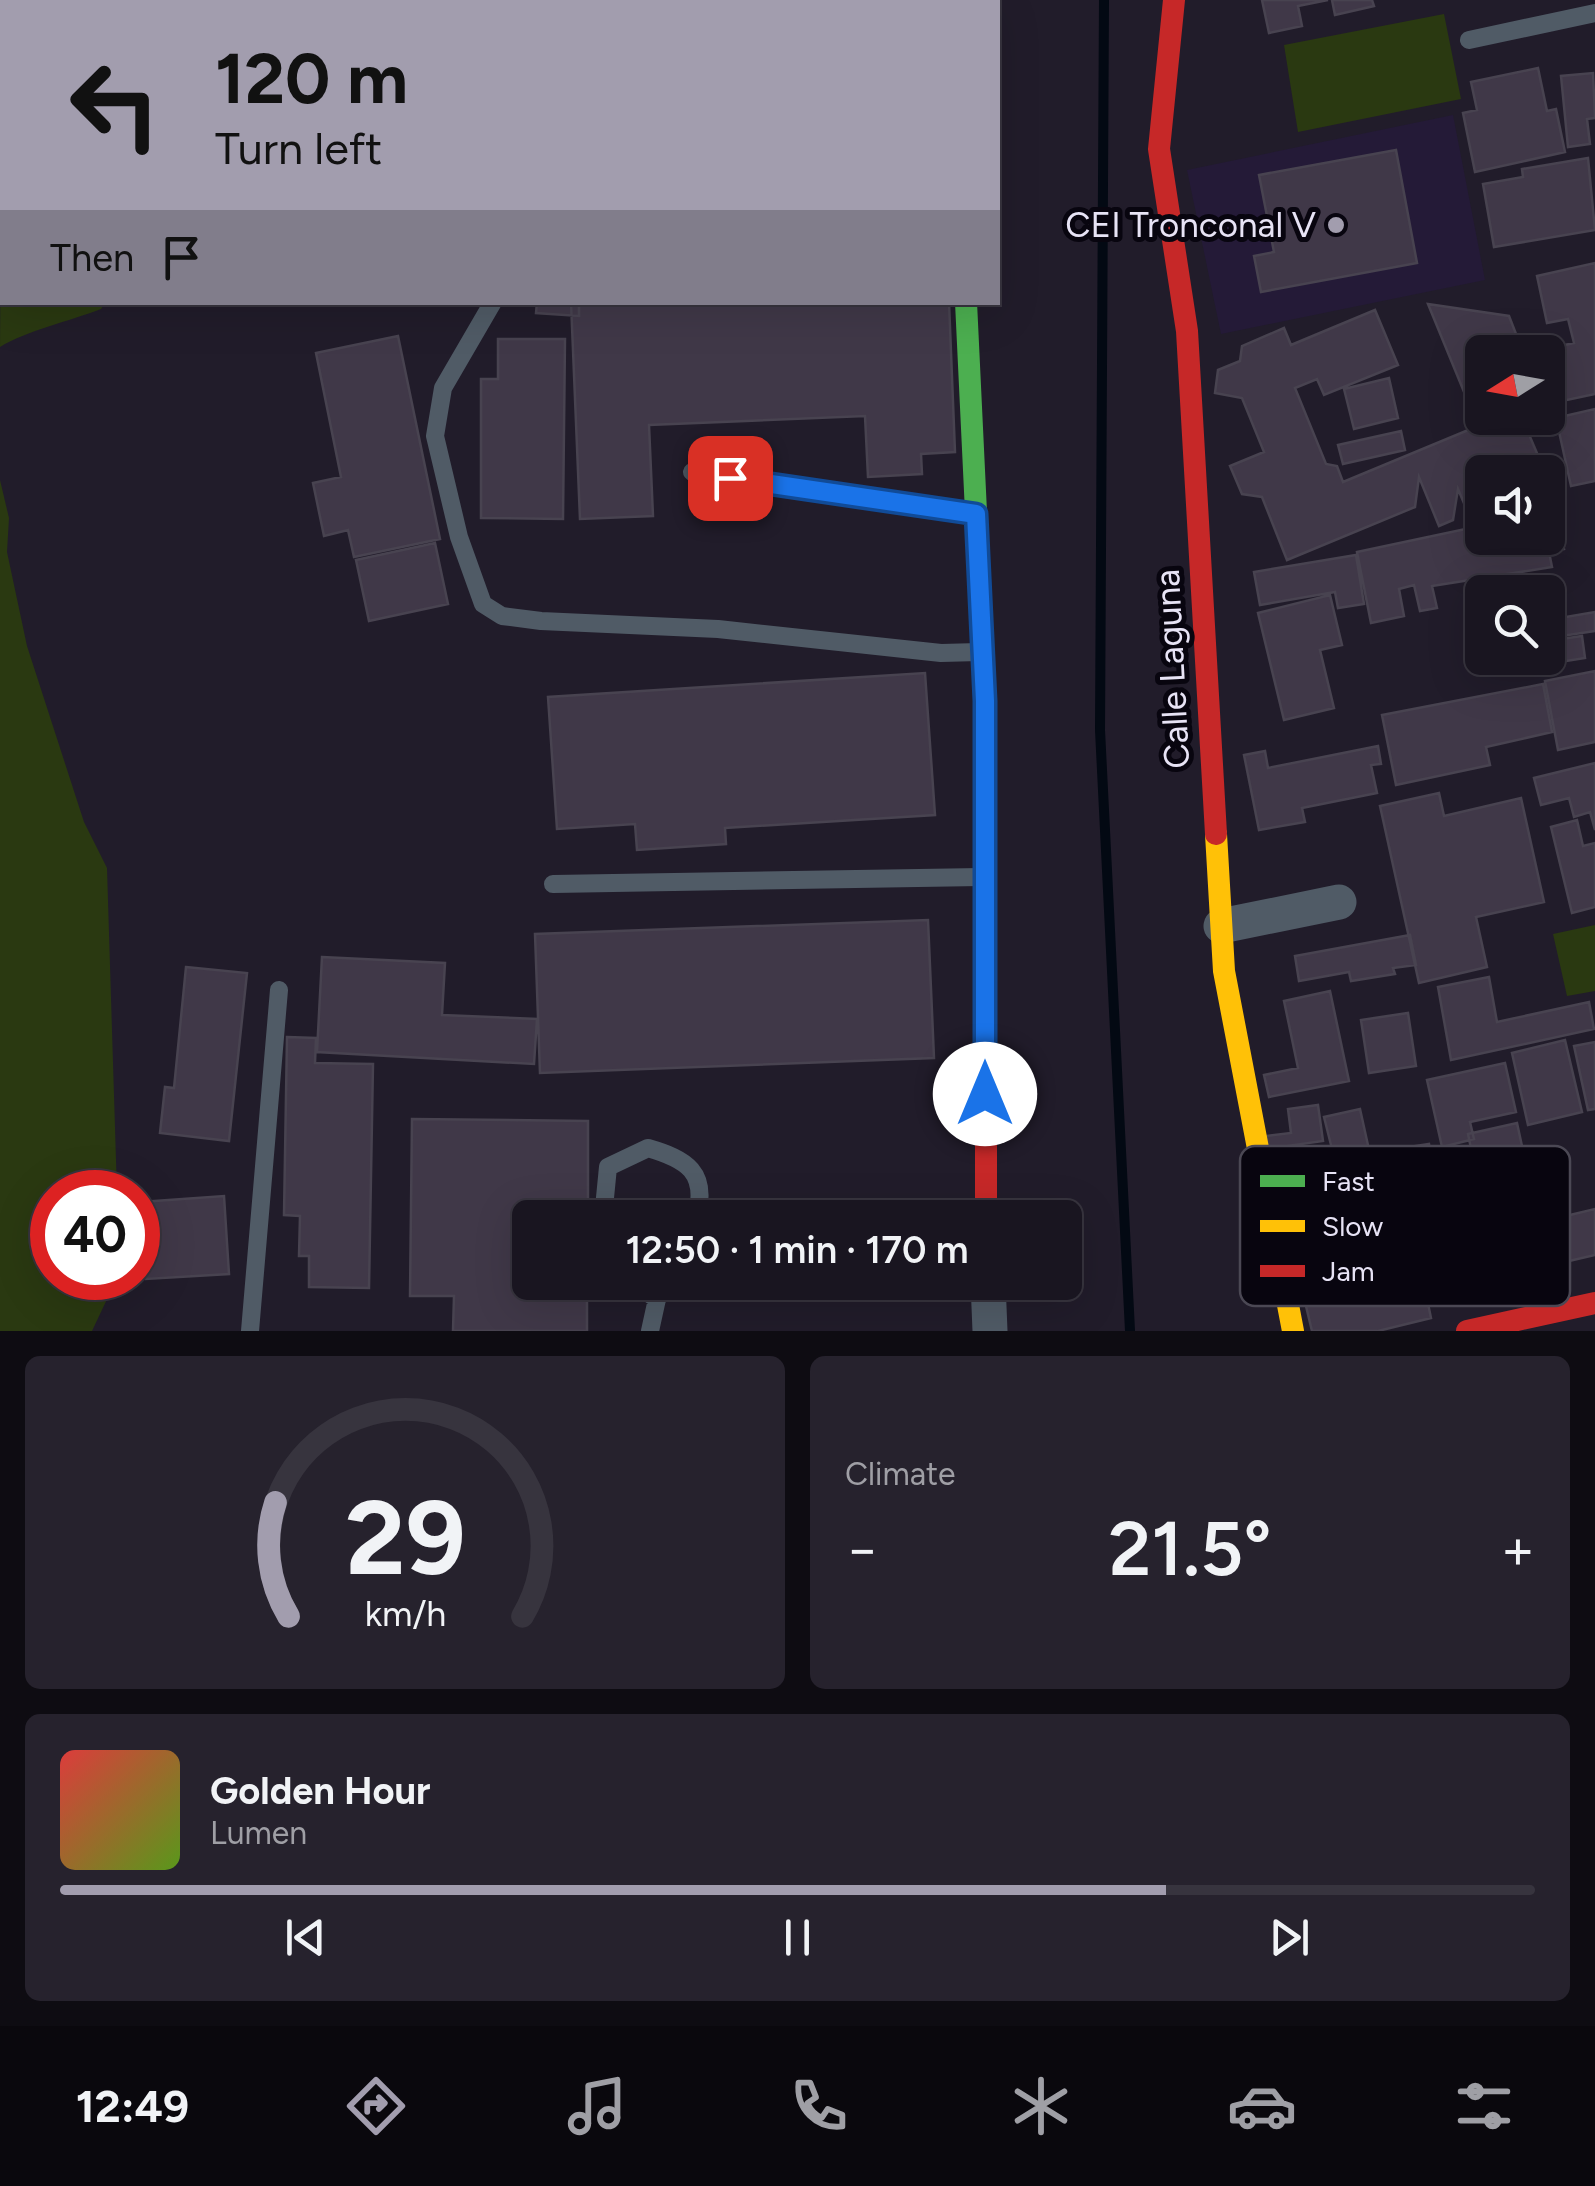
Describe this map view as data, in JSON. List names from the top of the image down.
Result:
{
  "streets": {
    "street": ["Calle Laguna"]
  },
  "places": ["CEI Tronconal V"],
  "legend": ["Fast", "Slow", "Jam"],
  "north": "left",
  "page": {
    "turn": ["120 m", "Turn left"],
    "then": "Then",
    "limit": "40",
    "trip": "12:50 · 1 min · 170 m",
    "tile": "Climate",
    "heat": ["−", "21.5°", "+"],
    "song": ["Golden Hour", "Lumen"],
    "tabs": "12:49",
    "gauge": ["29", "km/h"]
  }
}
